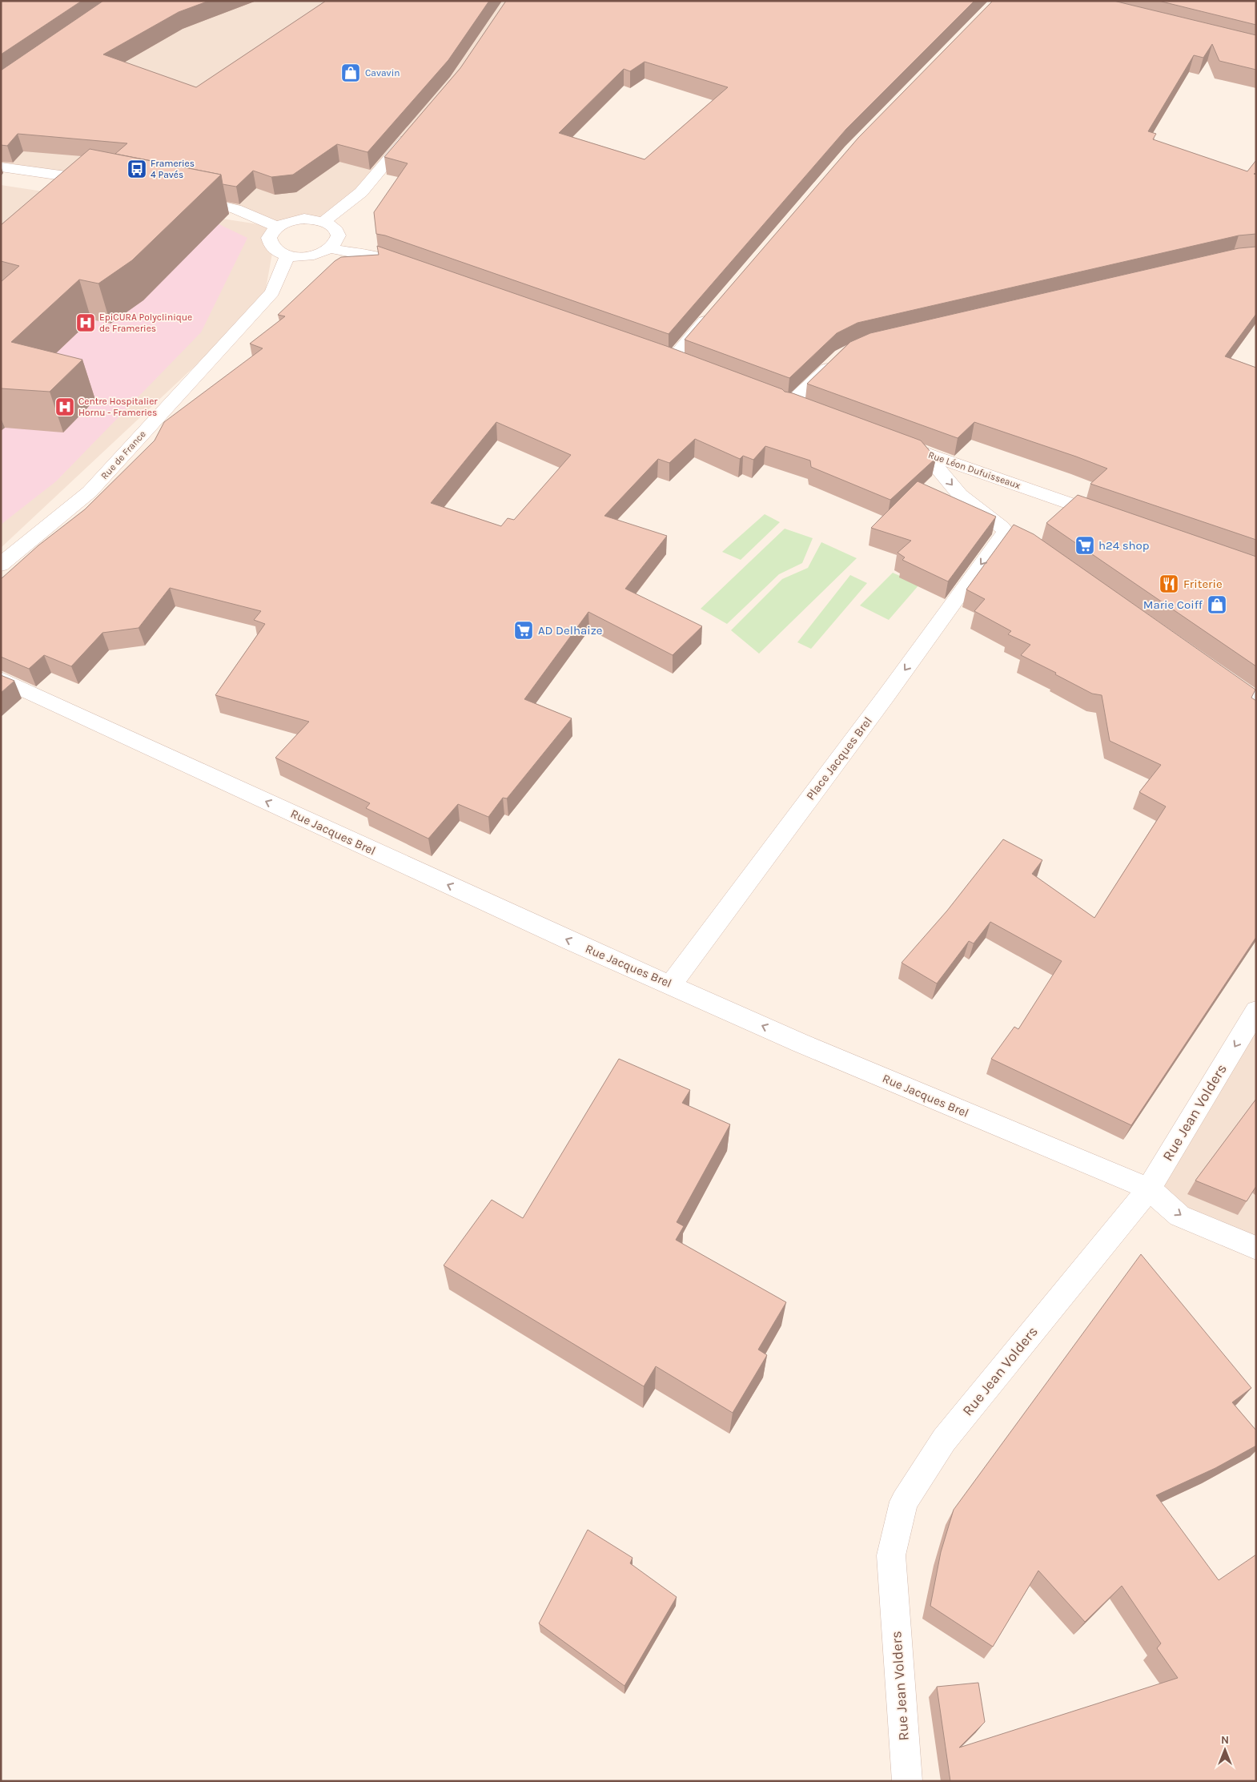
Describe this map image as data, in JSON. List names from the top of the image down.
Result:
{
  "streets": {
    "street": [
      "Rue de France",
      "Rue Léon Dufuisseaux",
      "Place Jacques Brel",
      "Rue Jacques Brel",
      "Rue Jean Volders"
    ]
  },
  "crossings": [
    ["Place Jacques Brel", "Rue Jacques Brel"],
    ["Rue Jacques Brel", "Rue Jean Volders"]
  ],
  "one_way": ["Place Jacques Brel", "Rue Jacques Brel"],
  "places": {
    "shop": ["Cavavin", "Marie Coiff"],
    "bus stop": ["Frameries 4 Pavés"],
    "hospital": ["EpiCURA Polyclinique de Frameries", "Centre Hospitalier Hornu - Frameries"],
    "supermarket": ["h24 shop", "AD Delhaize"],
    "restaurant": ["Friterie"]
  },
  "north": "top"
}
